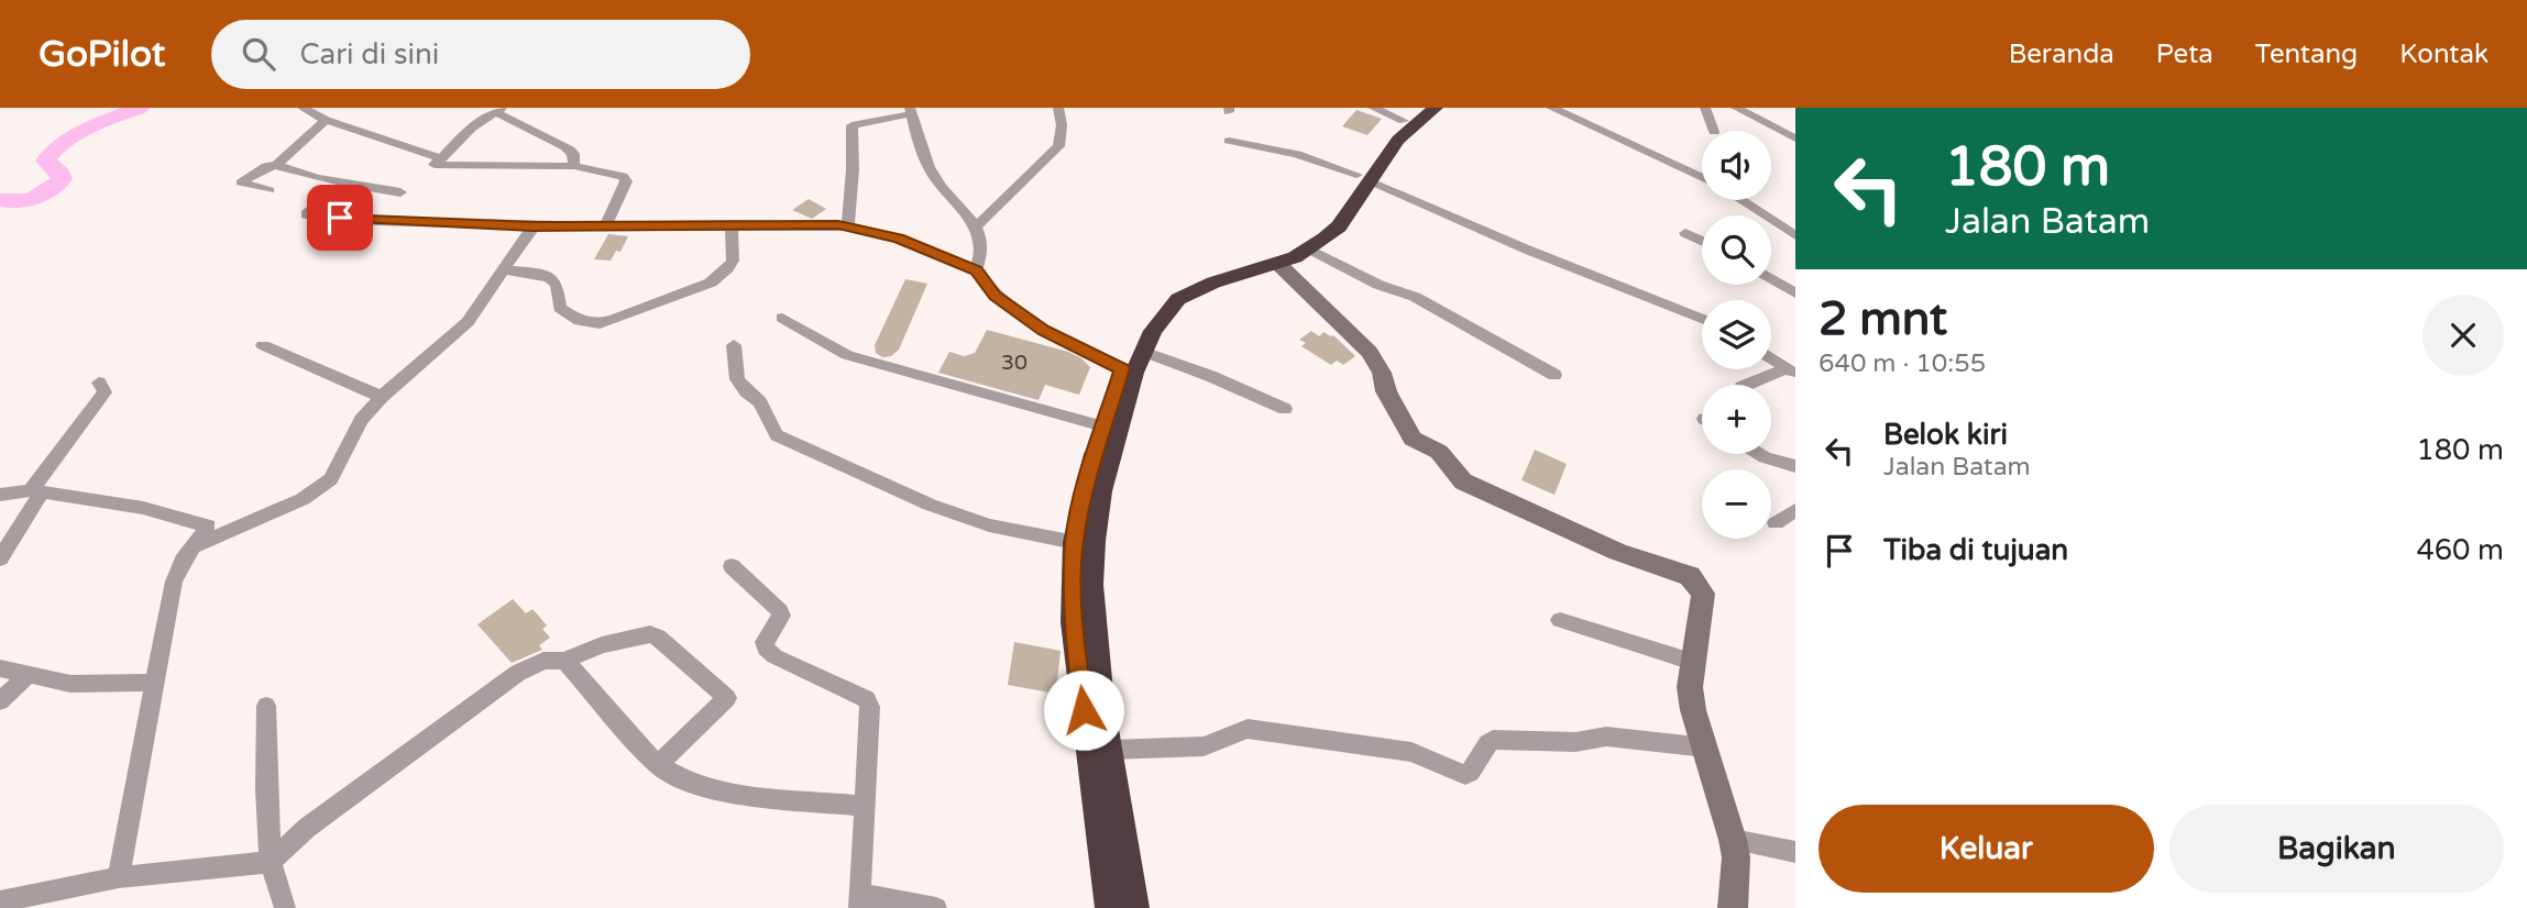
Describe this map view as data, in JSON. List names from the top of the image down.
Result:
{
  "house_numbers": ["30"],
  "page": {
    "header": "GoPilot",
    "search": "Cari di sini",
    "nav": [
      "Beranda",
      "Peta",
      "Tentang",
      "Kontak"
    ],
    "turn": ["180 m", "Jalan Batam"],
    "map_buttons": ["+", "−"],
    "heading": ["2 mnt", "640 m · 10:55"],
    "list": [
      {
        "name": "Belok kiri",
        "note": "Jalan Batam",
        "value": "180 m"
      },
      {
        "name": "Tiba di tujuan",
        "value": "460 m"
      }
    ],
    "buttons": ["Keluar", "Bagikan"]
  }
}
